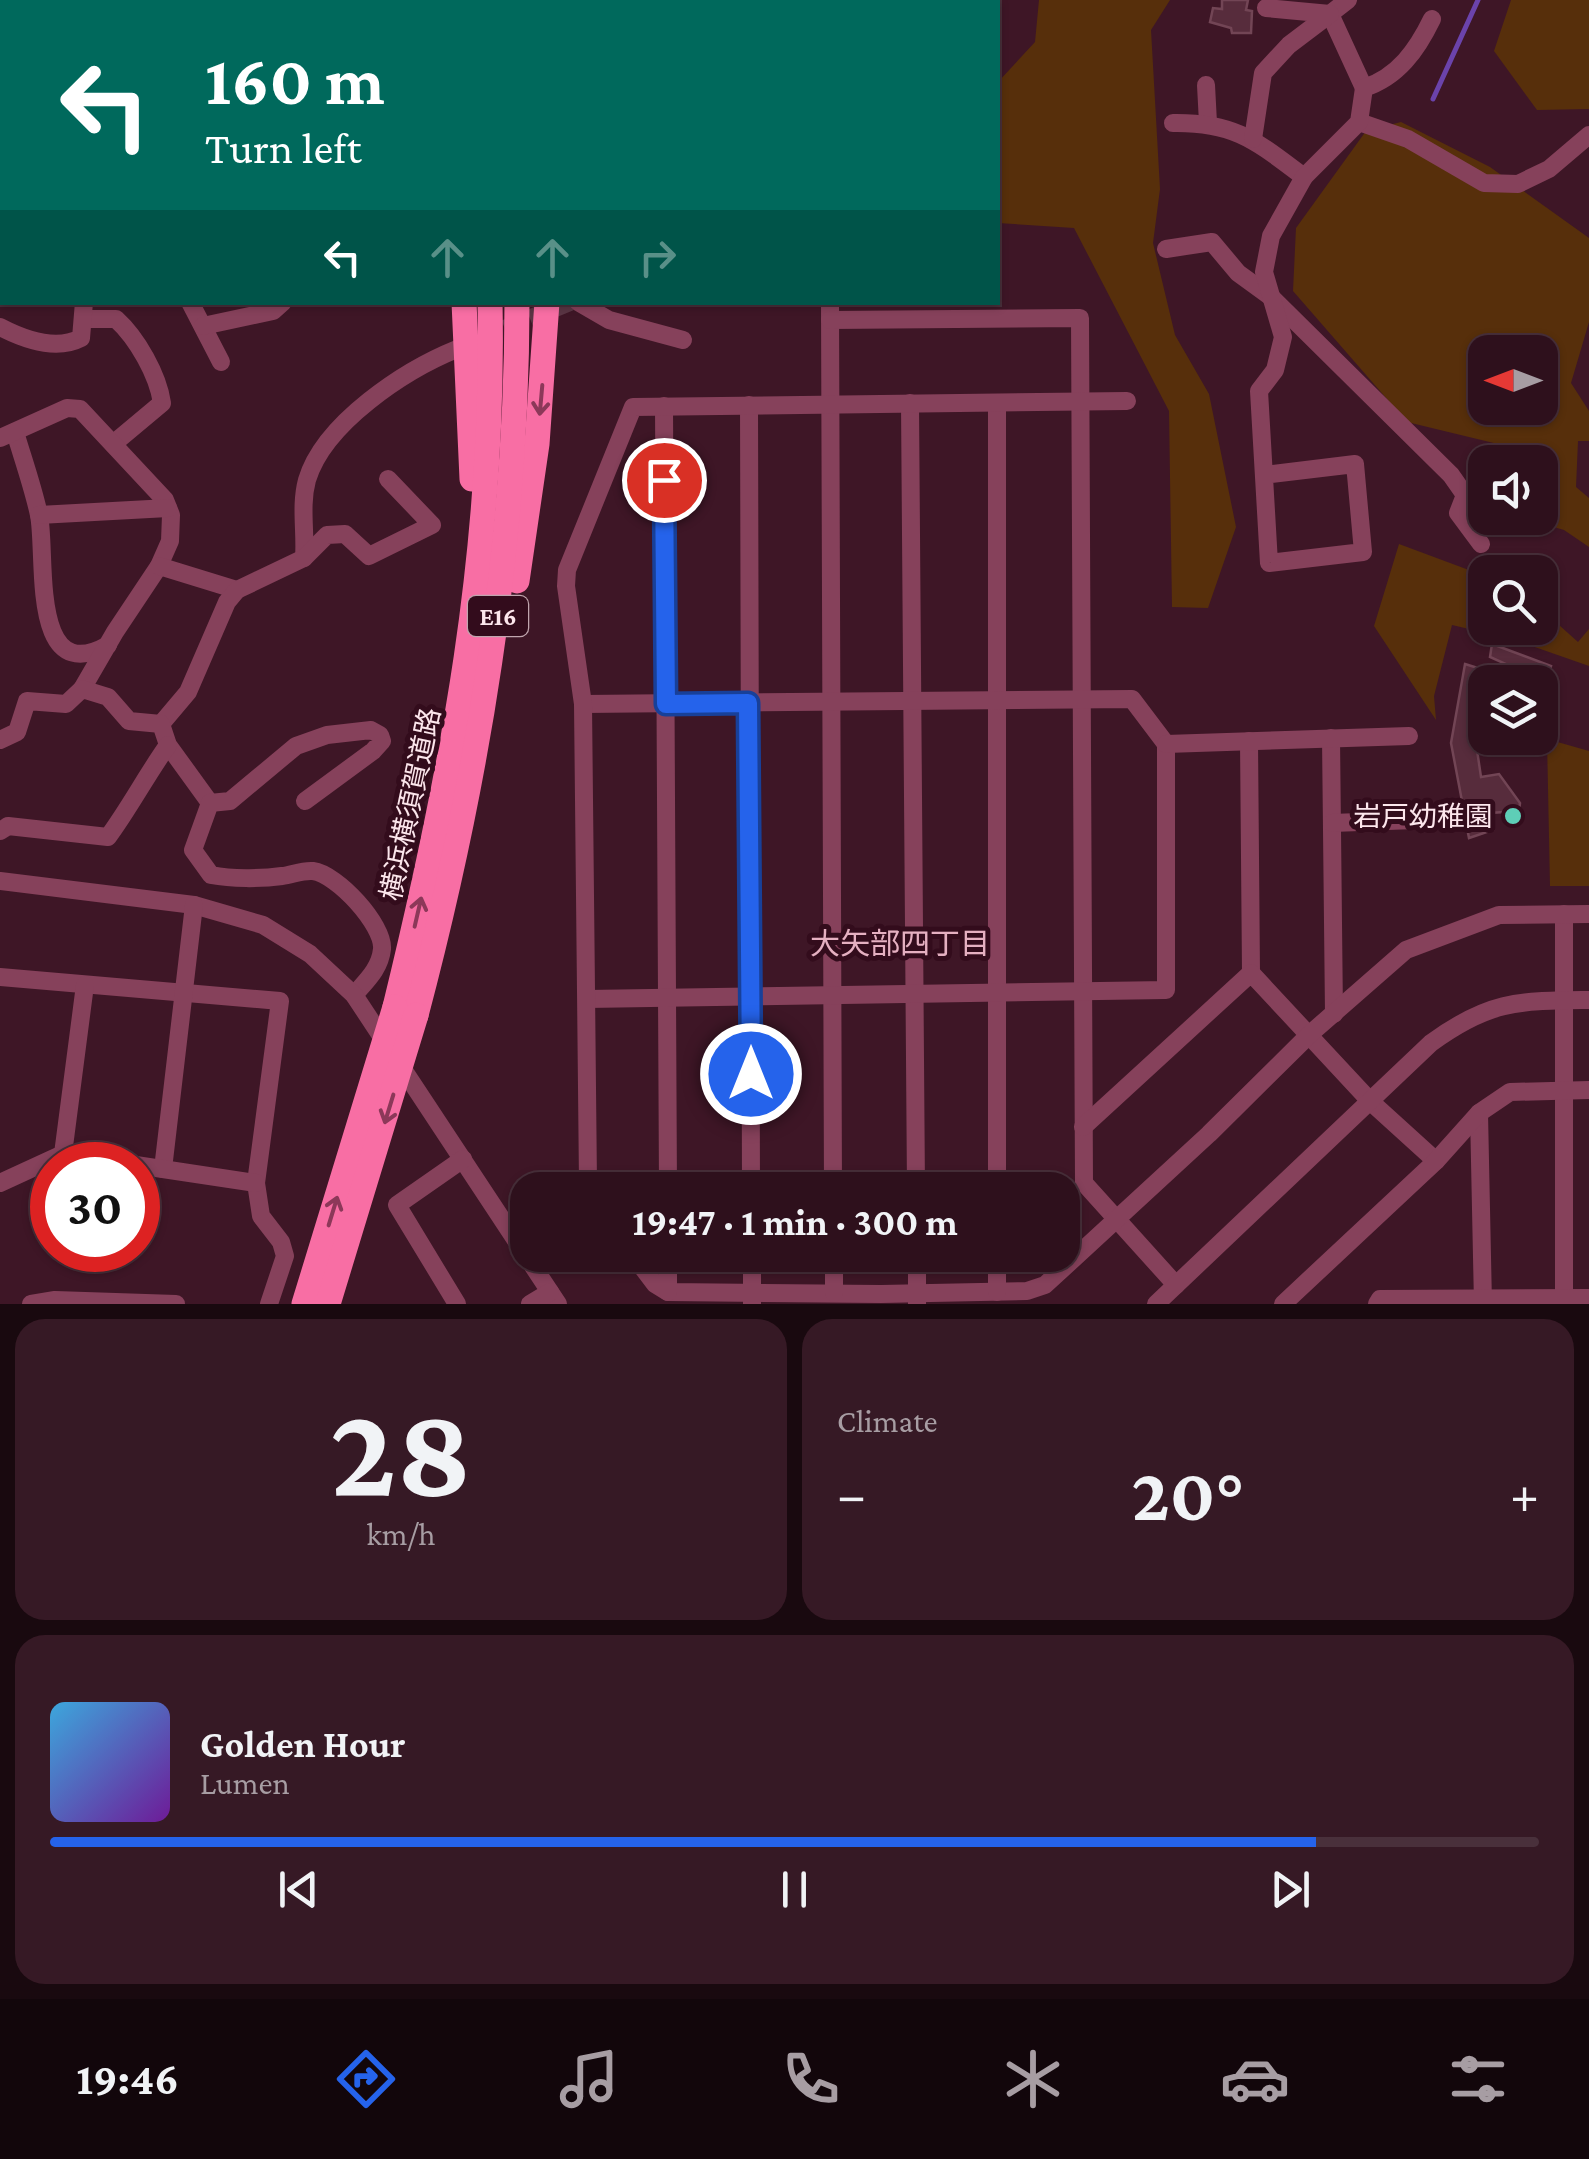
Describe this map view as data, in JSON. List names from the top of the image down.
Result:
{
  "streets": {
    "highway": ["E16", "横浜横須賀道路"]
  },
  "districts": ["大矢部四丁目"],
  "places": ["岩戸幼稚園"],
  "north": "left",
  "page": {
    "turn": ["160 m", "Turn left"],
    "limit": "30",
    "trip": "19:47 · 1 min · 300 m",
    "tile": [
      ["28", "km/h"],
      "Climate"
    ],
    "heat": ["−", "20°", "+"],
    "song": ["Golden Hour", "Lumen"],
    "tabs": "19:46"
  }
}
